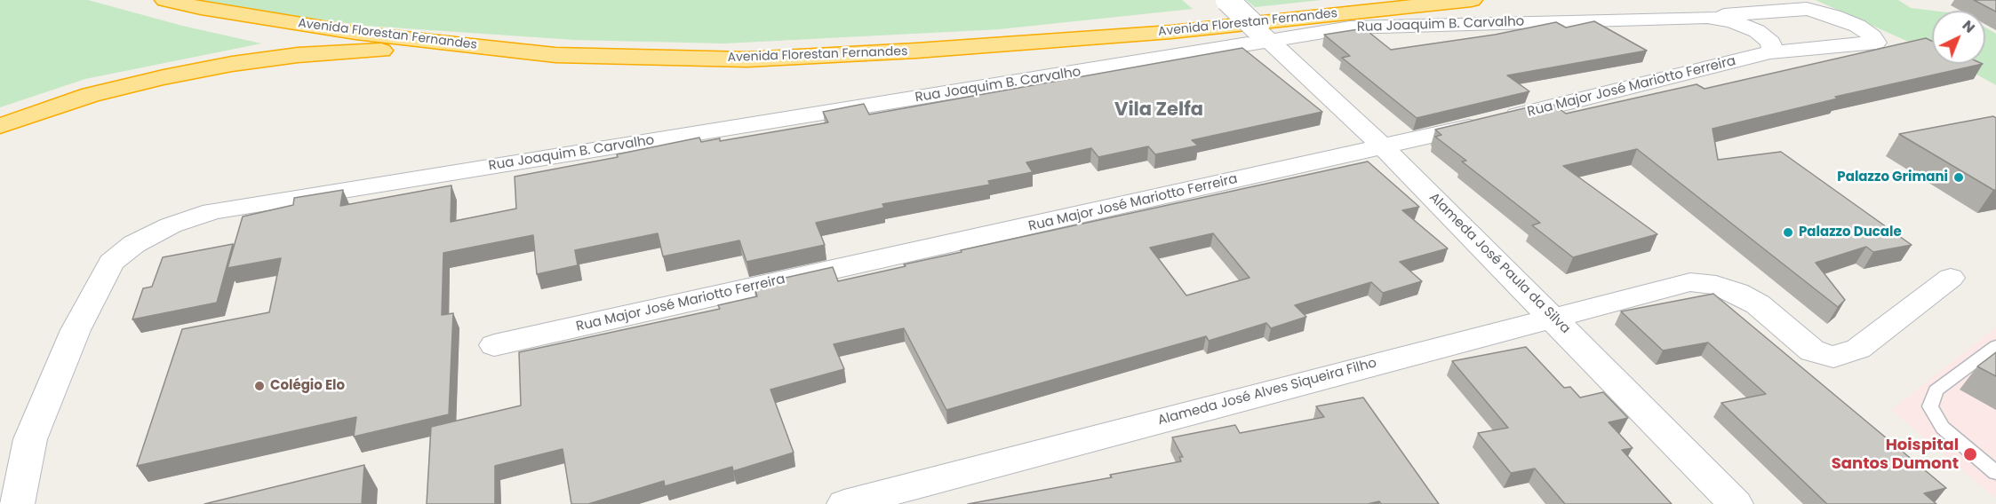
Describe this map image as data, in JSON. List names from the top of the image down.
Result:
{
  "streets": {
    "highway": ["Avenida Florestan Fernandes"],
    "street": [
      "Rua Joaquim B. Carvalho",
      "Rua Major José Mariotto Ferreira",
      "Alameda José Paula da Silva",
      "Alameda José Alves Siqueira Filho"
    ]
  },
  "crossings": [
    ["Rua Joaquim B. Carvalho", "Rua Major José Mariotto Ferreira"],
    ["Rua Joaquim B. Carvalho", "Alameda José Paula da Silva"],
    ["Rua Major José Mariotto Ferreira", "Alameda José Paula da Silva"],
    ["Alameda José Paula da Silva", "Alameda José Alves Siqueira Filho"]
  ],
  "districts": ["Vila Zelfa"],
  "places": [
    "Palazzo Grimani",
    "Palazzo Ducale",
    "Colégio Elo",
    "Hoispital Santos Dumont"
  ],
  "north": "top right"
}
